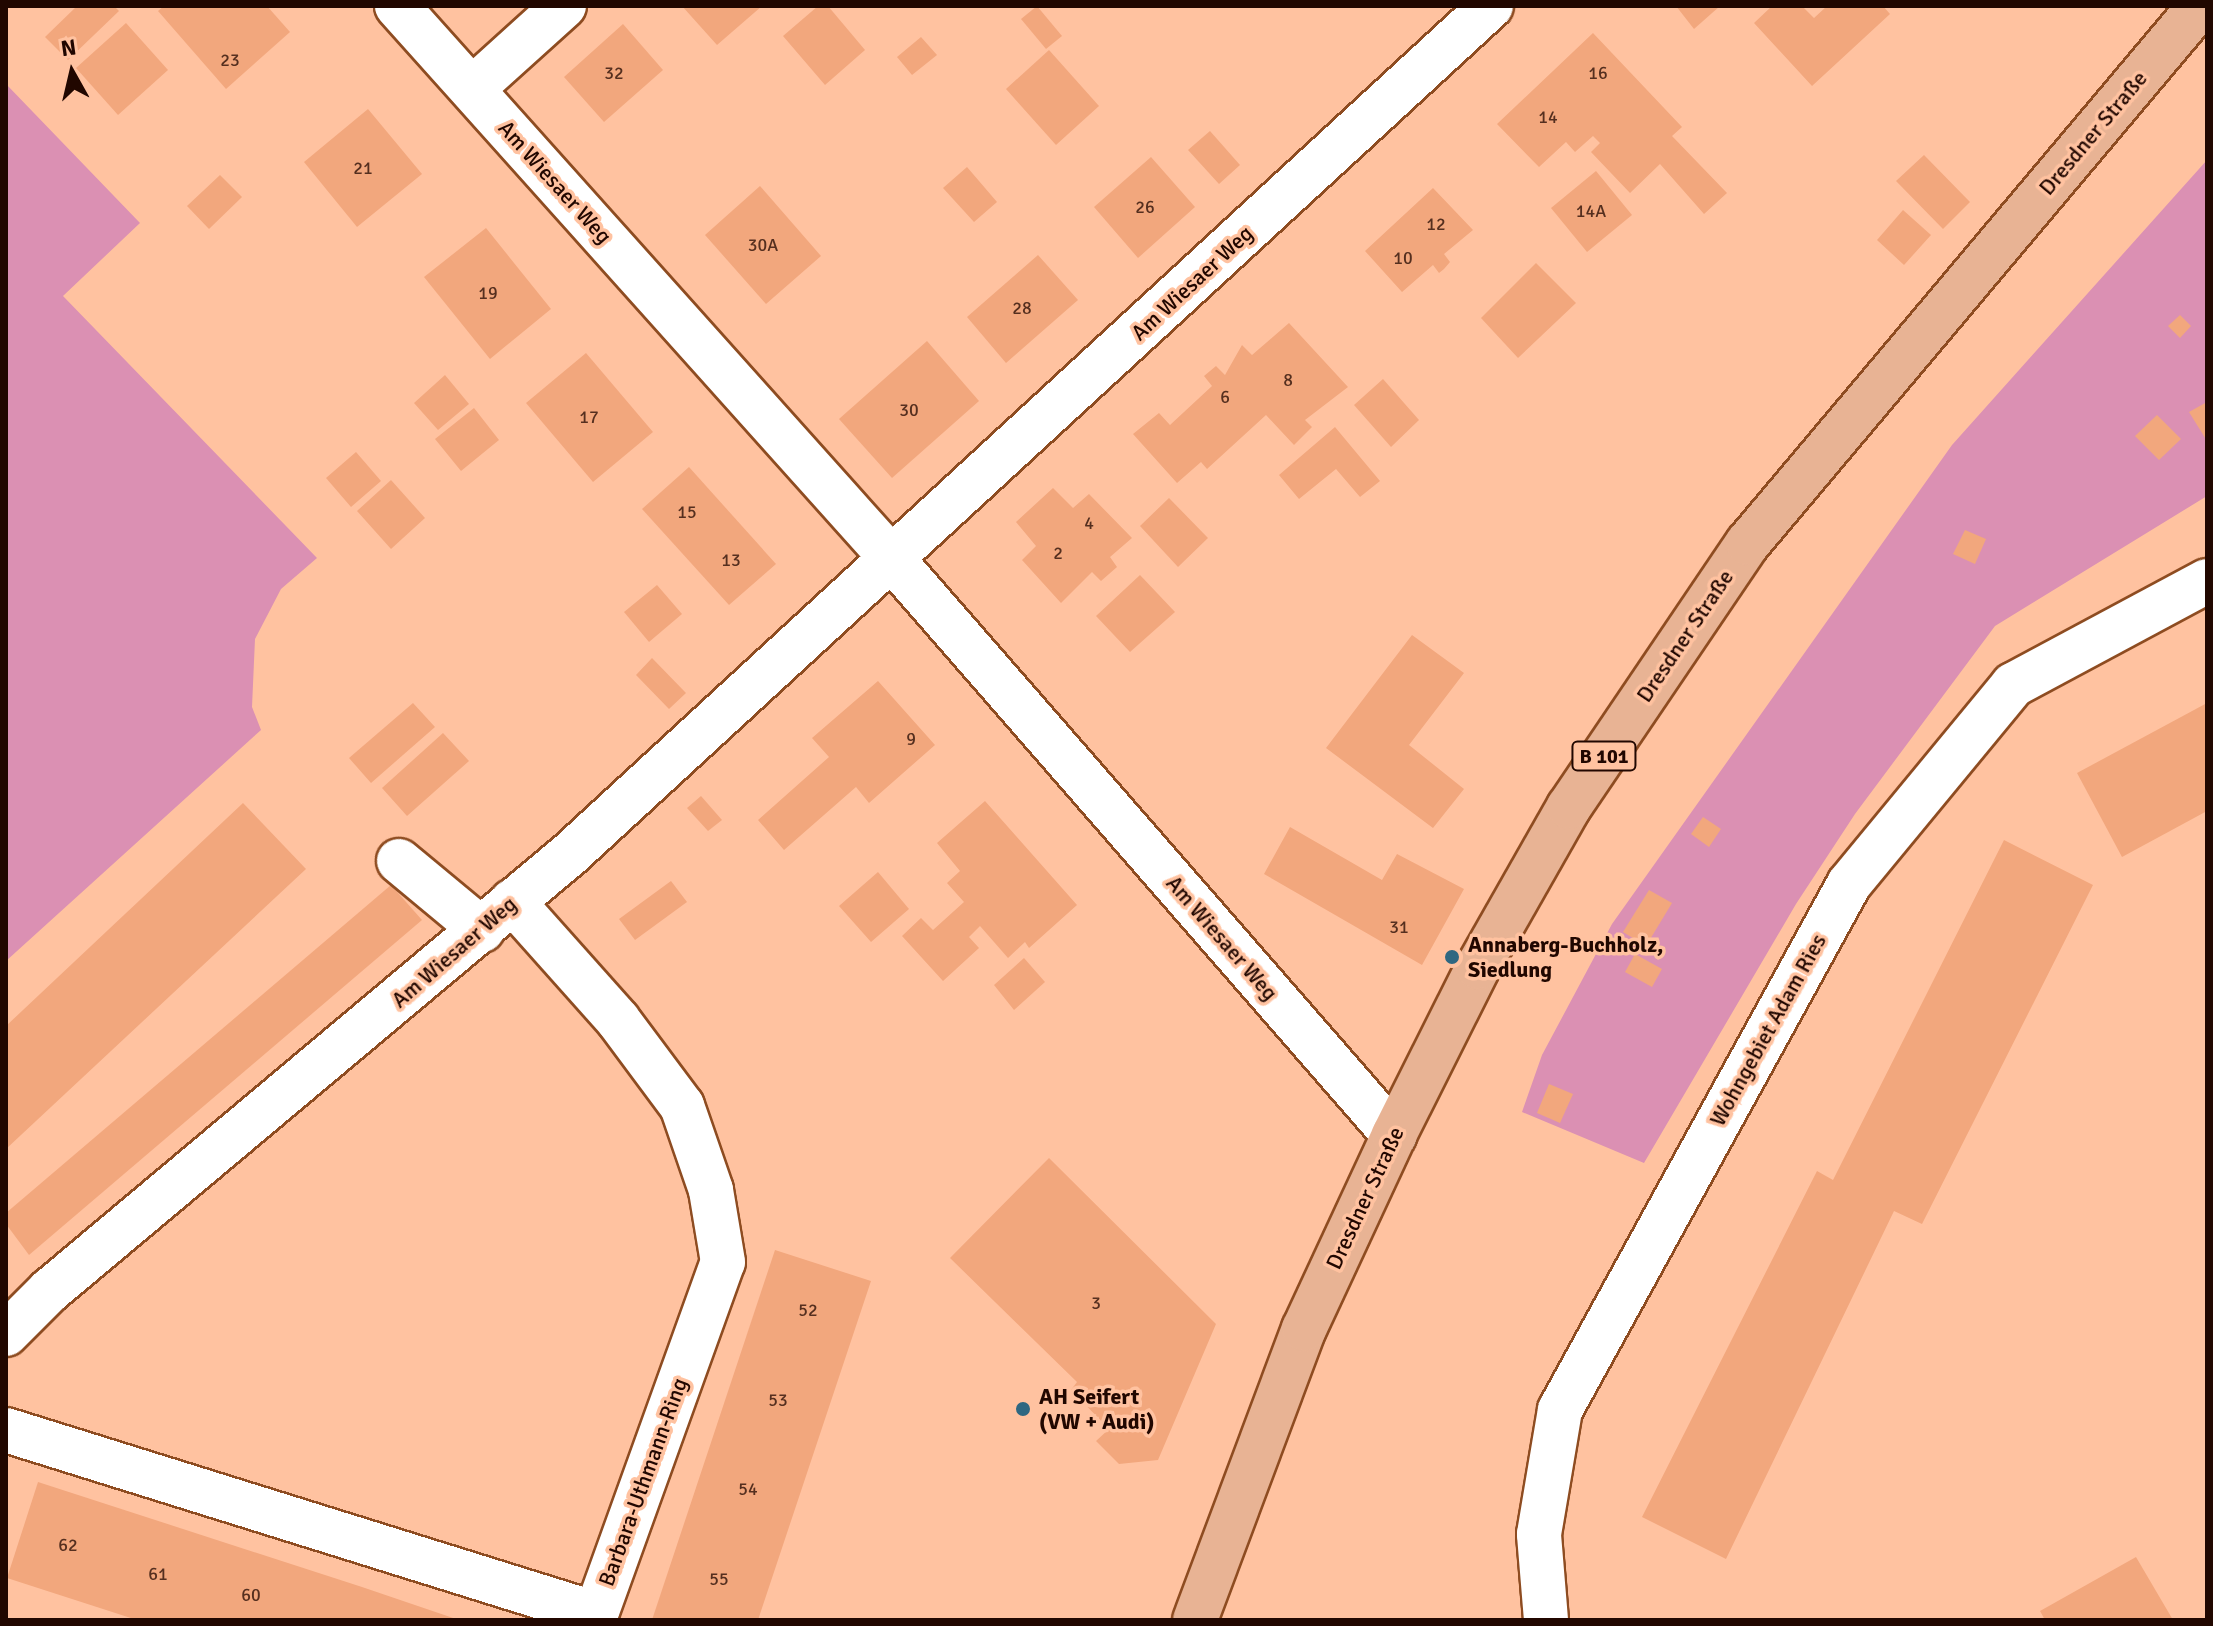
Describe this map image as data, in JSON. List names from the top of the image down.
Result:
{
  "streets": {
    "main road": ["Dresdner Straße", "B 101"],
    "street": ["Am Wiesaer Weg", "Wohngebiet Adam Ries", "Barbara-Uthmann-Ring"]
  },
  "crossings": [
    ["Dresdner Straße", "Am Wiesaer Weg"],
    ["Am Wiesaer Weg", "Barbara-Uthmann-Ring"]
  ],
  "places": ["Annaberg-Buchholz, Siedlung", "AH Seifert (VW + Audi)"],
  "house_numbers": [
    "23",
    "32",
    "16",
    "14",
    "21",
    "26",
    "14A",
    "12",
    "30A",
    "10",
    "19",
    "28",
    "8",
    "6",
    "30",
    "17",
    "15",
    "4",
    "2",
    "13",
    "9",
    "31",
    "3",
    "52",
    "53",
    "54",
    "62",
    "61",
    "55",
    "60"
  ],
  "north": "top"
}
